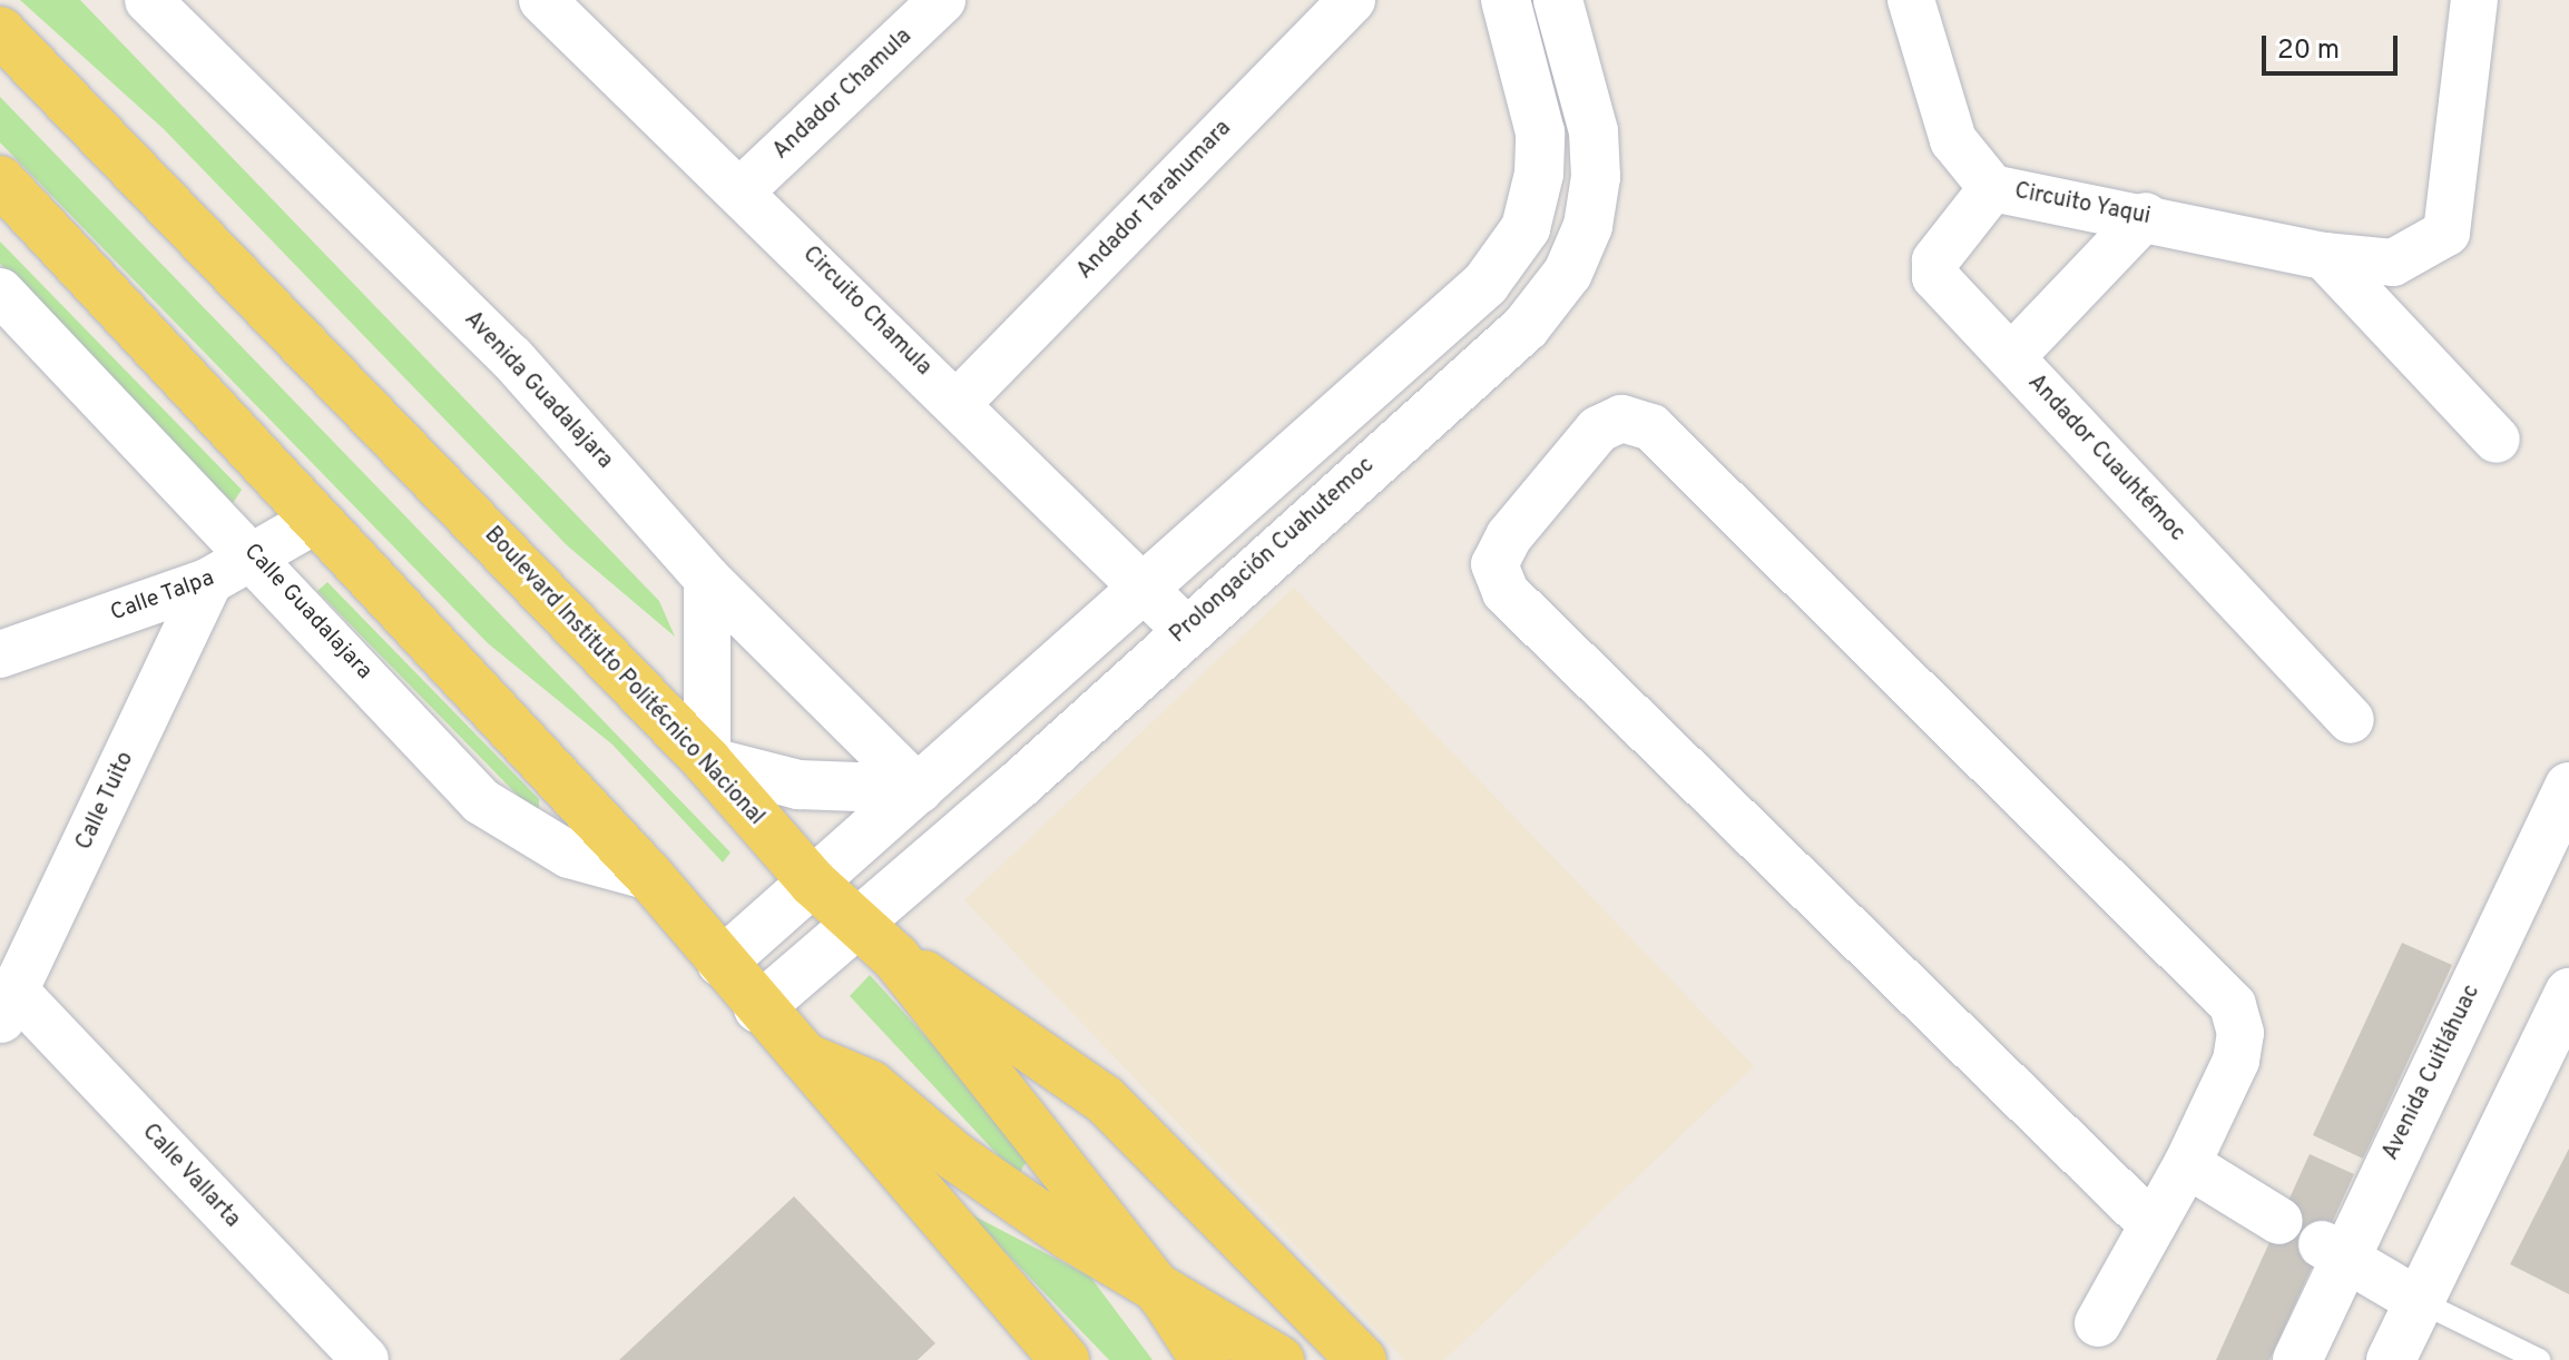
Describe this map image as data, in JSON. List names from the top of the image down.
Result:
{
  "streets": {
    "main road": ["Boulevard Instituto Politécnico Nacional"],
    "street": [
      "Andador Chamula",
      "Andador Tarahumara",
      "Circuito Yaqui",
      "Circuito Chamula",
      "Avenida Guadalajara",
      "Andador Cuauhtémoc",
      "Prolongación Cuahutemoc",
      "Calle Talpa",
      "Calle Guadalajara",
      "Calle Tuito",
      "Avenida Cuitláhuac",
      "Calle Vallarta"
    ]
  },
  "crossings": [
    ["Andador Chamula", "Circuito Chamula"],
    ["Andador Tarahumara", "Circuito Chamula"],
    ["Circuito Yaqui", "Andador Cuauhtémoc"],
    ["Circuito Chamula", "Prolongación Cuahutemoc"],
    ["Prolongación Cuahutemoc", "Boulevard Instituto Politécnico Nacional"],
    ["Calle Talpa", "Calle Guadalajara"],
    ["Calle Talpa", "Calle Tuito"],
    ["Calle Tuito", "Calle Vallarta"]
  ],
  "scale_bar": "20 m"
}
